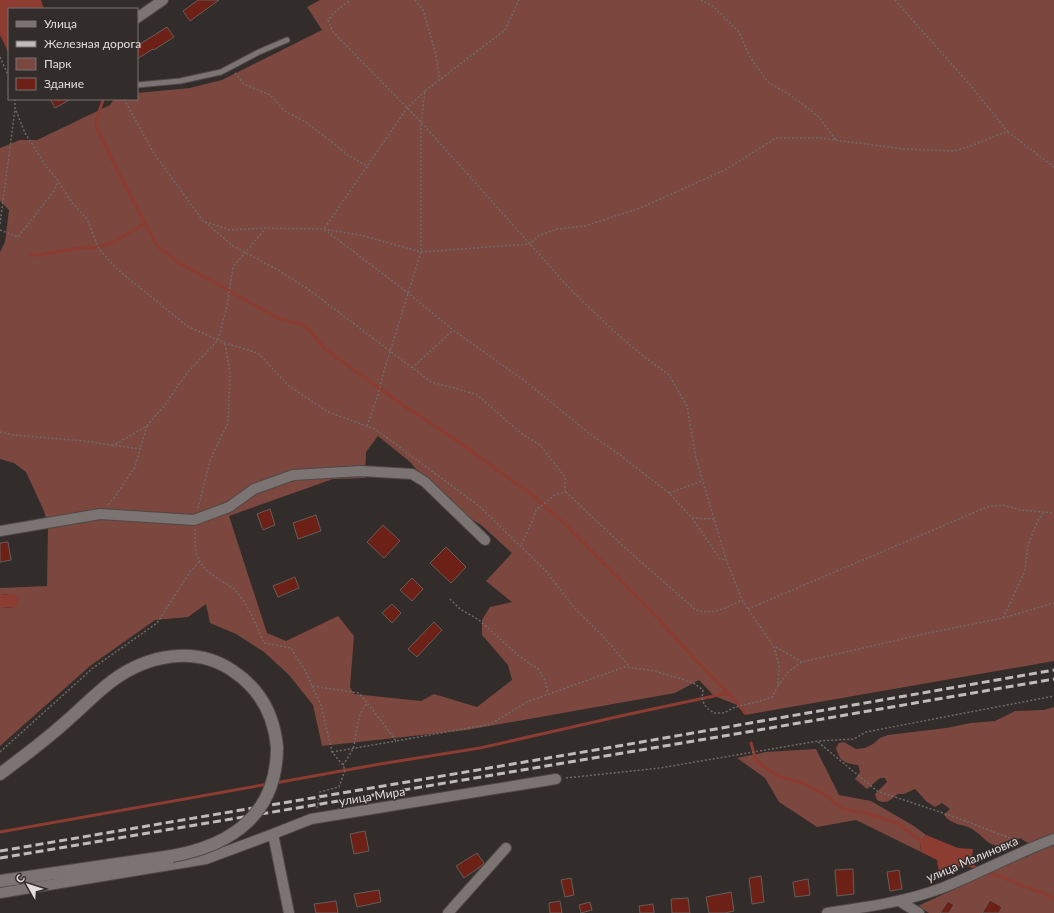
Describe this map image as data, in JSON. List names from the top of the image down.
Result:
{
  "streets": {
    "street": ["улица Мира", "улица Малиновка"]
  },
  "legend": [
    "Улица",
    "Железная дорога",
    "Парк",
    "Здание"
  ],
  "north": "top left"
}
